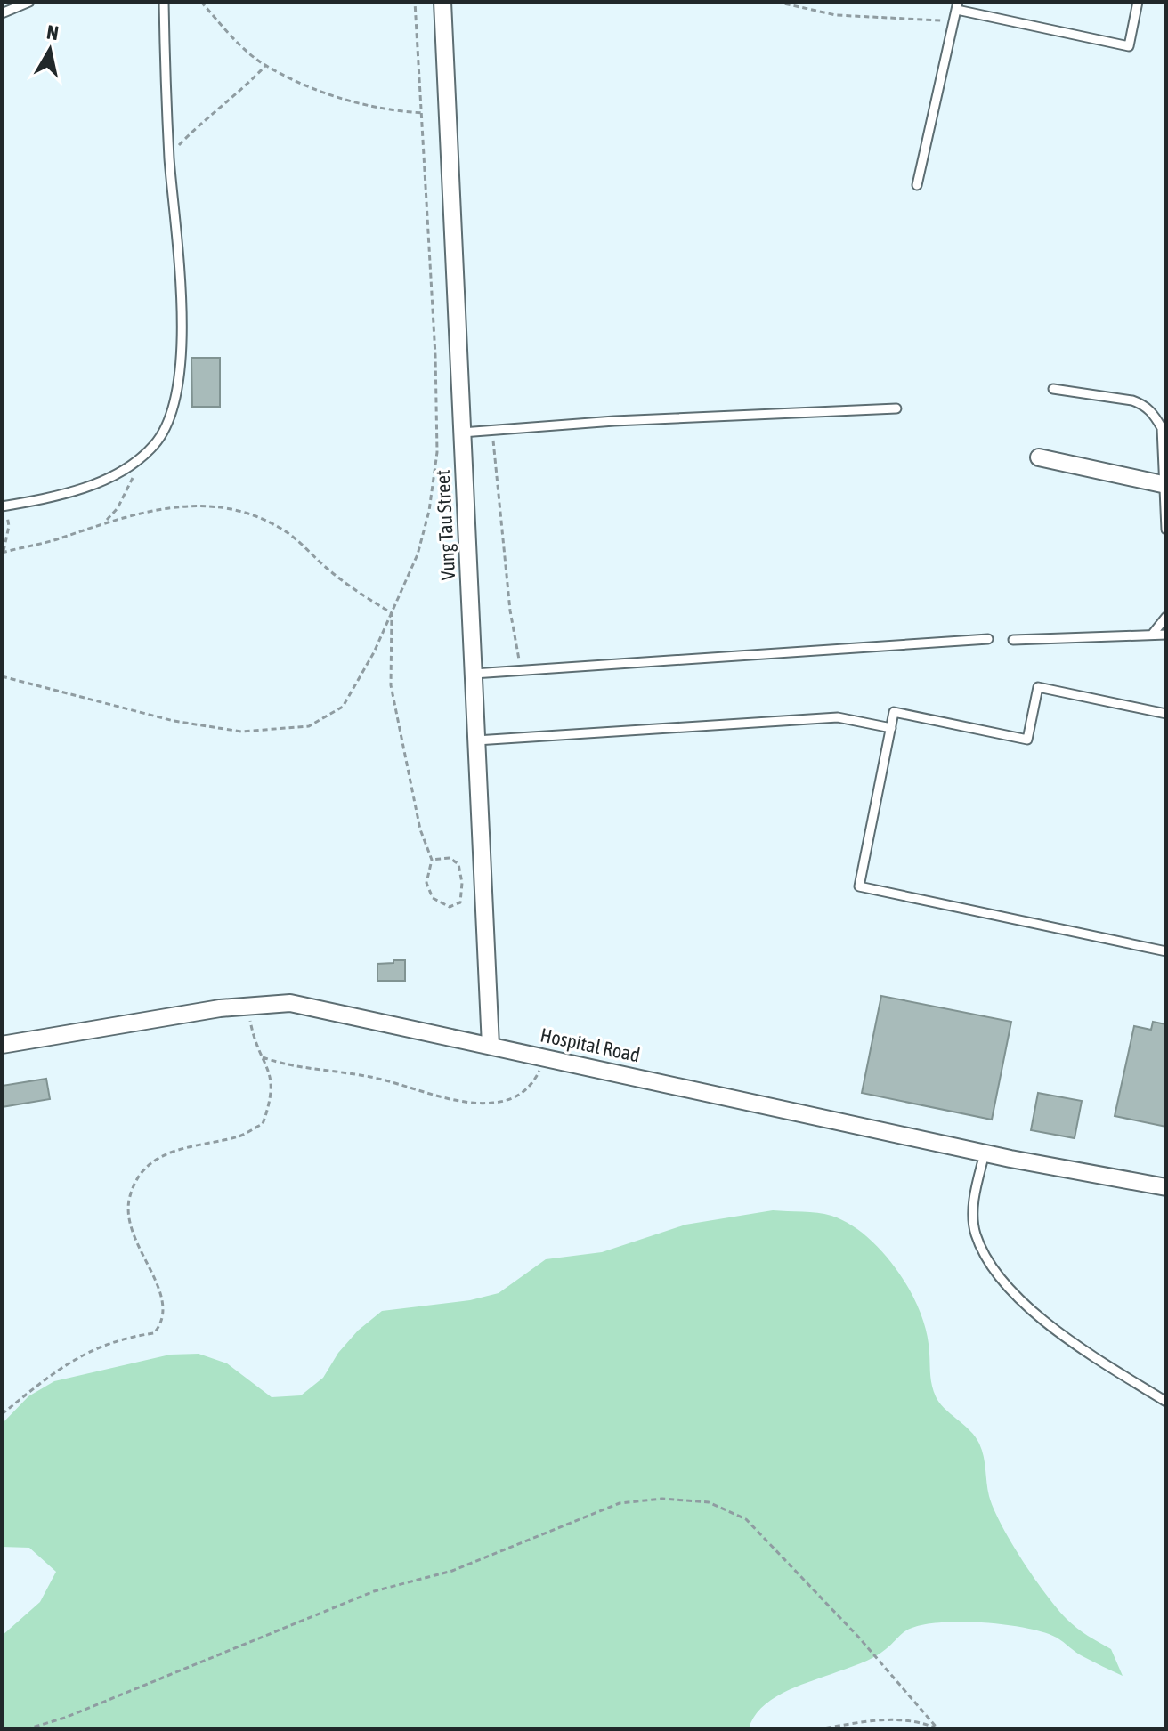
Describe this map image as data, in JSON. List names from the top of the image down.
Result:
{
  "streets": {
    "street": ["Vung Tau Street", "Hospital Road"]
  },
  "crossings": [
    ["Vung Tau Street", "Hospital Road"]
  ],
  "north": "top"
}
